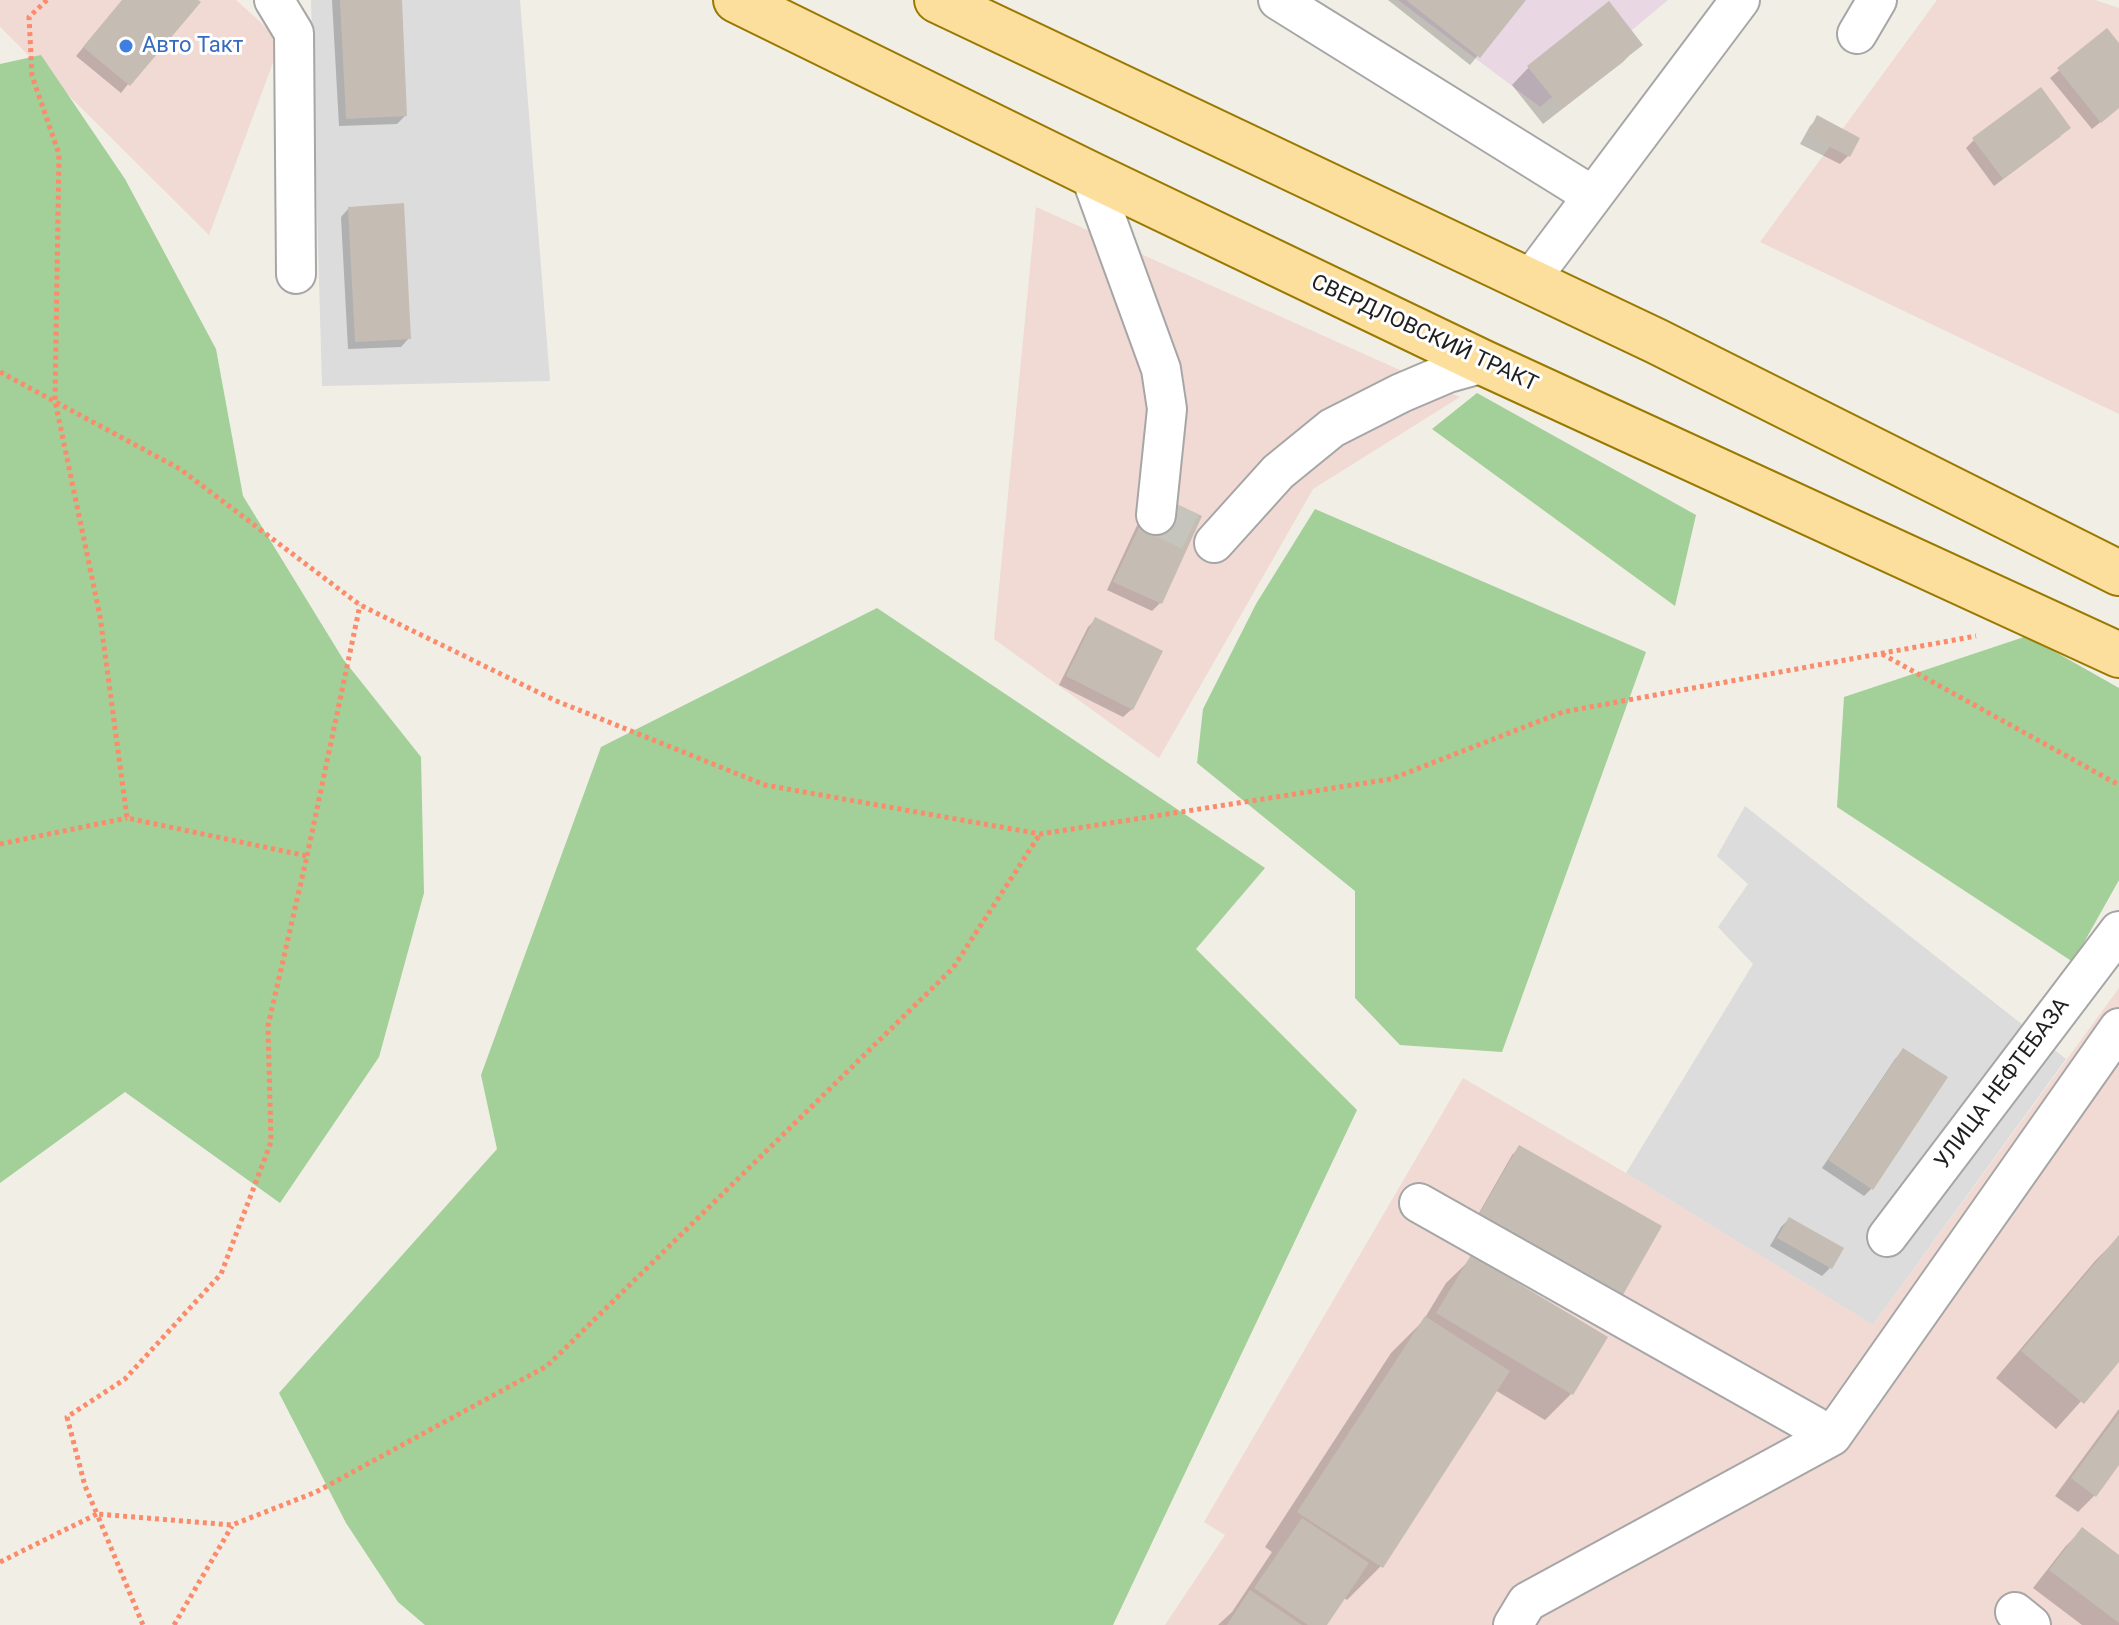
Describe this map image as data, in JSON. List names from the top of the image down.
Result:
{
  "streets": {
    "main road": ["СВЕРДЛОВСКИЙ ТРАКТ"],
    "street": ["УЛИЦА НЕФТЕБАЗА"]
  },
  "places": ["Авто Такт"]
}
